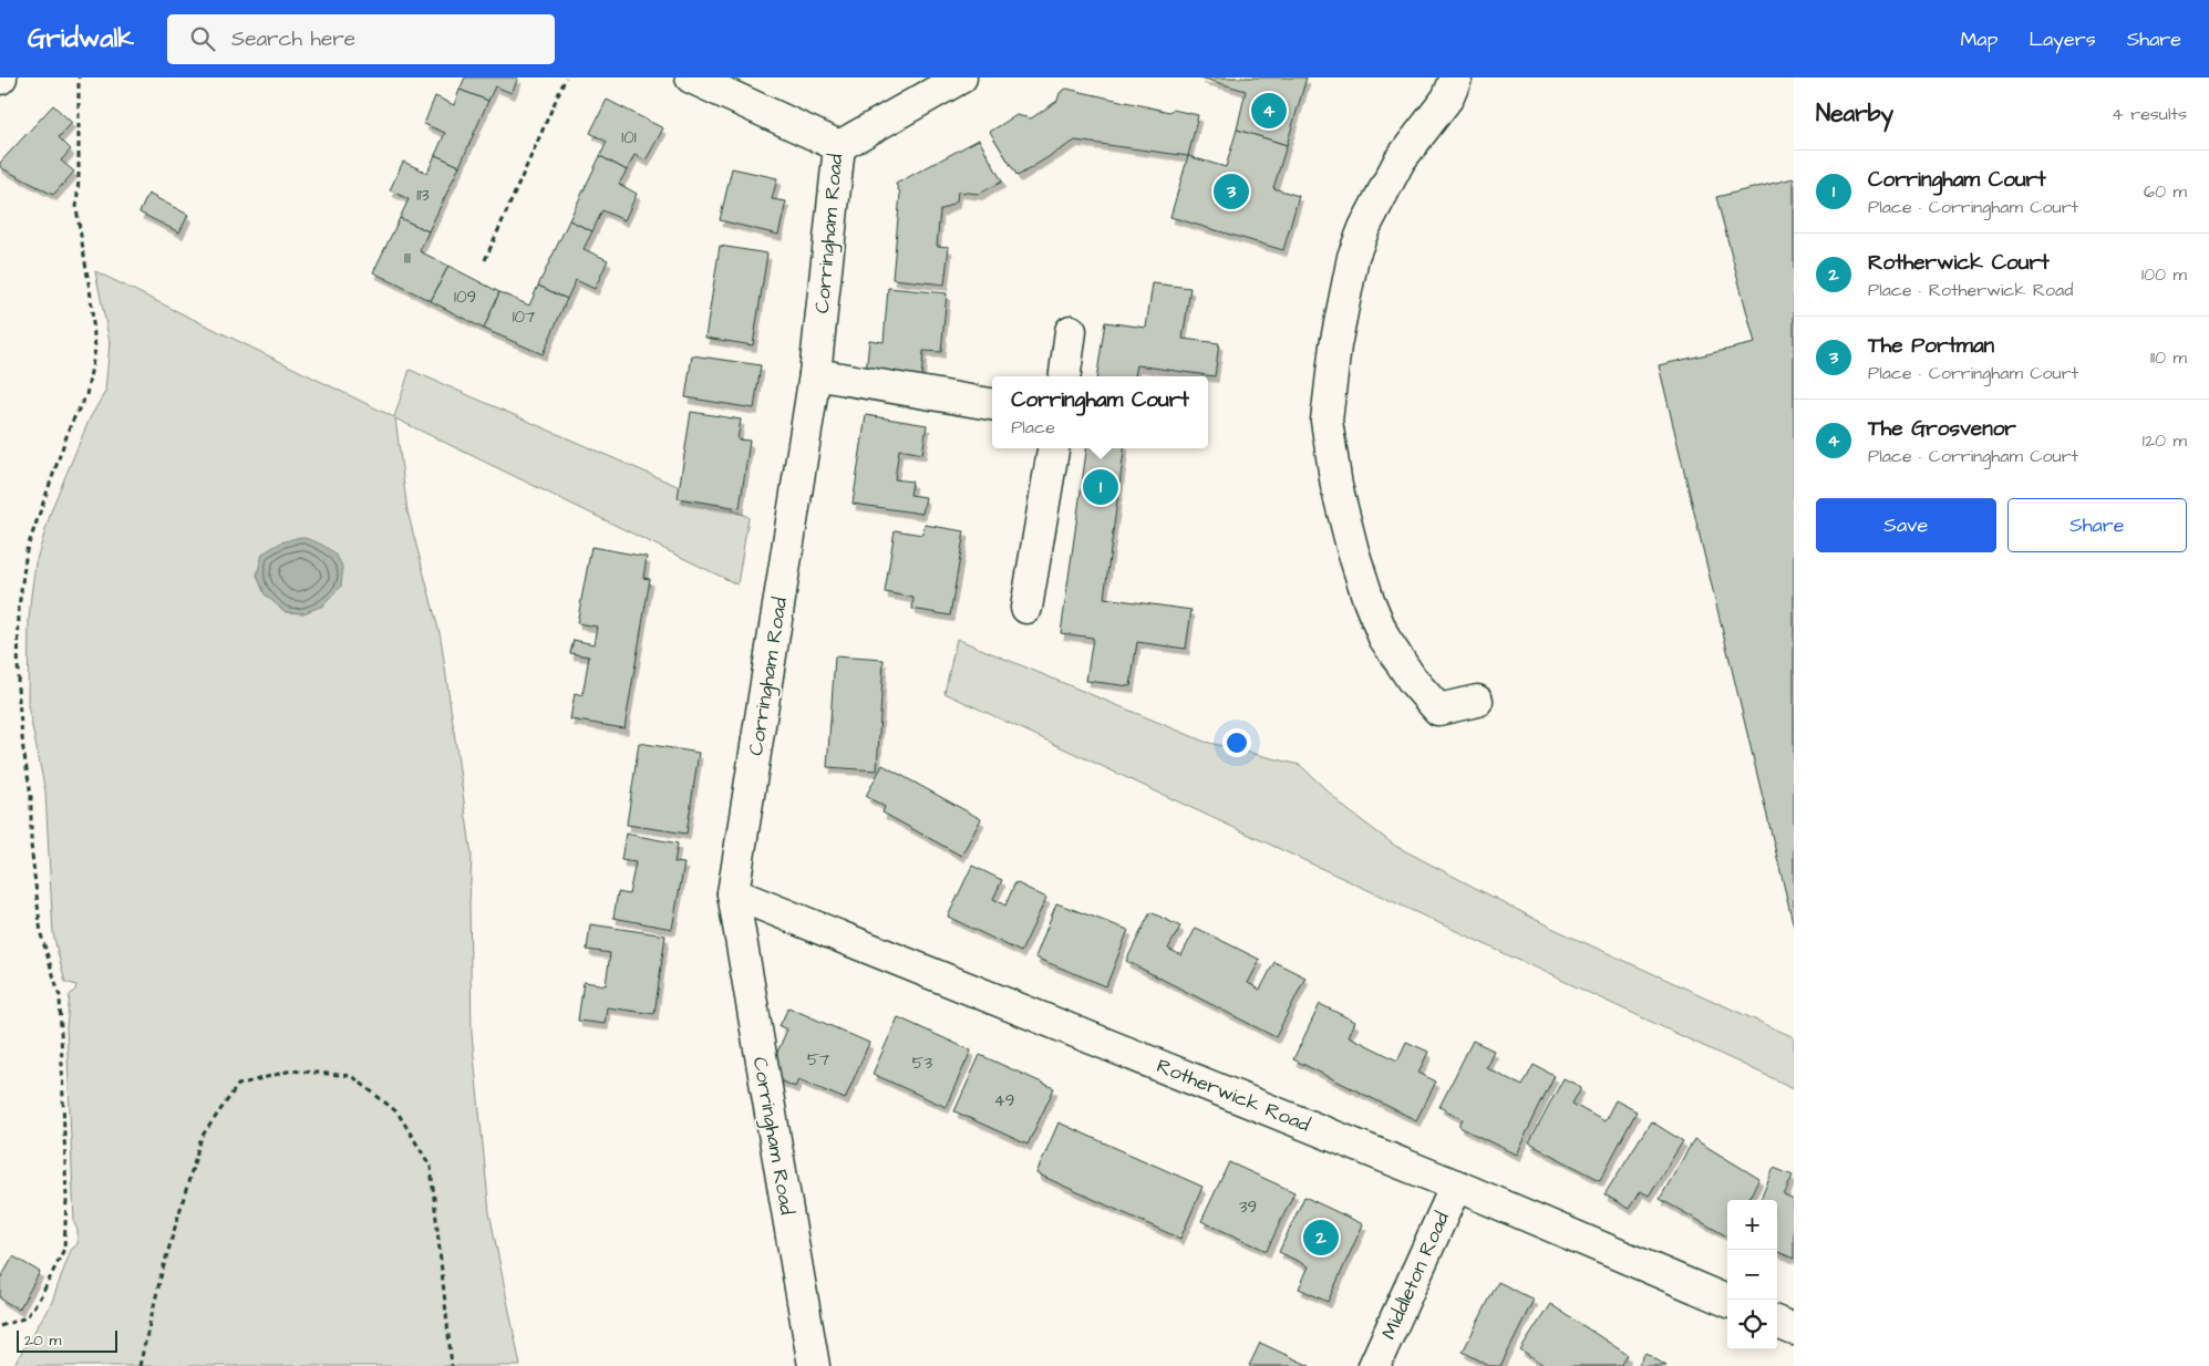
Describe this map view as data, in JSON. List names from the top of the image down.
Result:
{
  "streets": {
    "street": ["Corringham Road", "Rotherwick Road", "Middleton Road"]
  },
  "crossings": [
    ["Corringham Road", "Rotherwick Road"],
    ["Rotherwick Road", "Middleton Road"]
  ],
  "house_numbers": [
    "101",
    "113",
    "111",
    "109",
    "107",
    "57",
    "53",
    "49",
    "39"
  ],
  "scale_bar": "20 m",
  "page": {
    "header": "Gridwalk",
    "search": "Search here",
    "nav": ["Map", "Layers", "Share"],
    "heading": ["Nearby", "4 results"],
    "pins": [
      "4",
      "3",
      "1",
      "2"
    ],
    "list": [
      {
        "mark": "1",
        "name": "Corringham Court",
        "note": "Place · Corringham Court",
        "value": "60 m"
      },
      {
        "mark": "2",
        "name": "Rotherwick Court",
        "note": "Place · Rotherwick Road",
        "value": "100 m"
      },
      {
        "mark": "3",
        "name": "The Portman",
        "note": "Place · Corringham Court",
        "value": "110 m"
      },
      {
        "mark": "4",
        "name": "The Grosvenor",
        "note": "Place · Corringham Court",
        "value": "120 m"
      }
    ],
    "popup": ["Corringham Court", "Place"],
    "buttons": ["Save", "Share"],
    "map_buttons": ["+", "−"],
    "scale": "20 m"
  }
}
